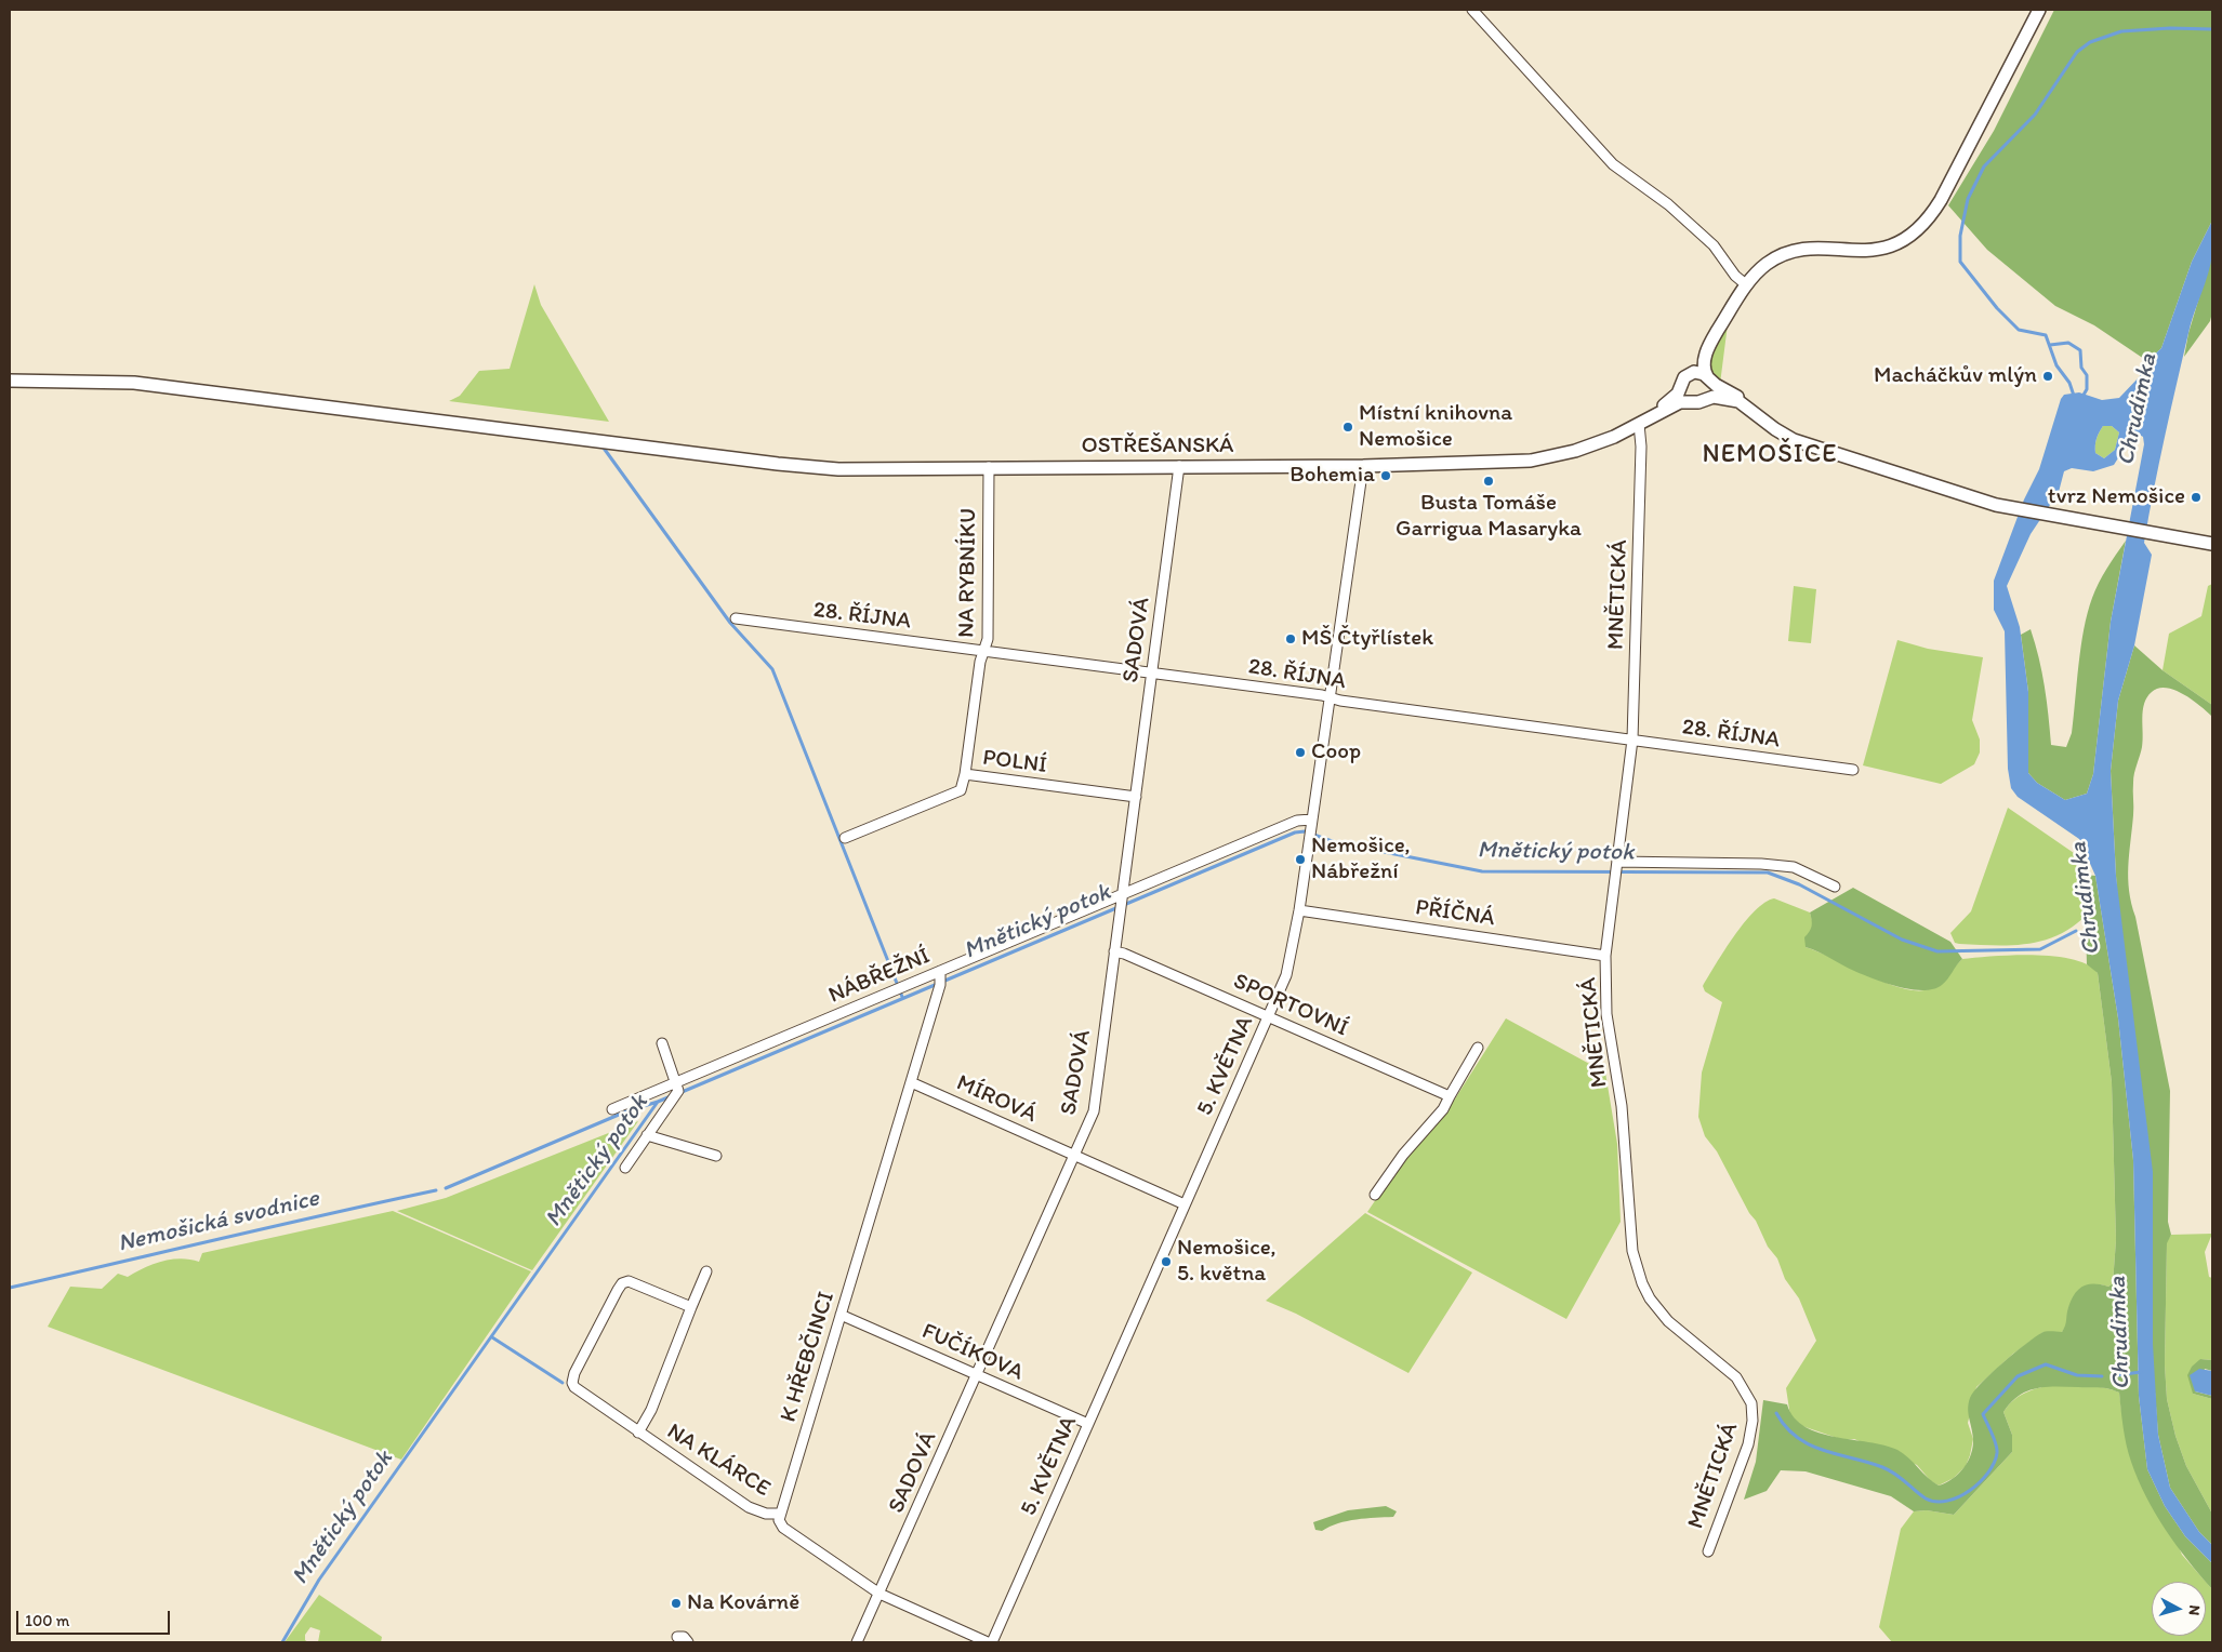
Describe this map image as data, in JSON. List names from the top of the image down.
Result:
{
  "streets": {
    "street": [
      "OSTŘEŠANSKÁ",
      "NA RYBNÍKU",
      "MNĚTICKÁ",
      "28. ŘÍJNA",
      "SADOVÁ",
      "POLNÍ",
      "PŘÍČNÁ",
      "NÁBŘEŽNÍ",
      "SPORTOVNÍ",
      "5. KVĚTNA",
      "MÍROVÁ",
      "FUČÍKOVA",
      "K HŘEBČINCI",
      "NA KLÁRCE"
    ]
  },
  "crossings": [
    ["OSTŘEŠANSKÁ", "NA RYBNÍKU"],
    ["OSTŘEŠANSKÁ", "MNĚTICKÁ"],
    ["OSTŘEŠANSKÁ", "SADOVÁ"],
    ["OSTŘEŠANSKÁ", "5. KVĚTNA"],
    ["NA RYBNÍKU", "28. ŘÍJNA"],
    ["NA RYBNÍKU", "POLNÍ"],
    ["MNĚTICKÁ", "28. ŘÍJNA"],
    ["MNĚTICKÁ", "PŘÍČNÁ"],
    ["28. ŘÍJNA", "SADOVÁ"],
    ["28. ŘÍJNA", "5. KVĚTNA"],
    ["SADOVÁ", "POLNÍ"],
    ["SADOVÁ", "NÁBŘEŽNÍ"],
    ["SADOVÁ", "SPORTOVNÍ"],
    ["SADOVÁ", "MÍROVÁ"],
    ["SADOVÁ", "FUČÍKOVA"],
    ["PŘÍČNÁ", "5. KVĚTNA"],
    ["NÁBŘEŽNÍ", "5. KVĚTNA"],
    ["NÁBŘEŽNÍ", "K HŘEBČINCI"],
    ["SPORTOVNÍ", "5. KVĚTNA"],
    ["5. KVĚTNA", "MÍROVÁ"],
    ["5. KVĚTNA", "FUČÍKOVA"],
    ["MÍROVÁ", "K HŘEBČINCI"],
    ["FUČÍKOVA", "K HŘEBČINCI"],
    ["K HŘEBČINCI", "NA KLÁRCE"]
  ],
  "districts": ["NEMOŠICE"],
  "water": ["Chrudimka", "Mnětický potok", "Nemošická svodnice"],
  "places": [
    "Macháčkův mlýn",
    "Místní knihovna Nemošice",
    "Bohemia",
    "Busta Tomáše Garrigua Masaryka",
    "tvrz Nemošice",
    "MŠ Čtyřlístek",
    "Coop",
    "Nemošice, Nábřežní",
    "Nemošice, 5. května",
    "Na Kovárně"
  ],
  "scale_bar": "100 m",
  "north": "right"
}
